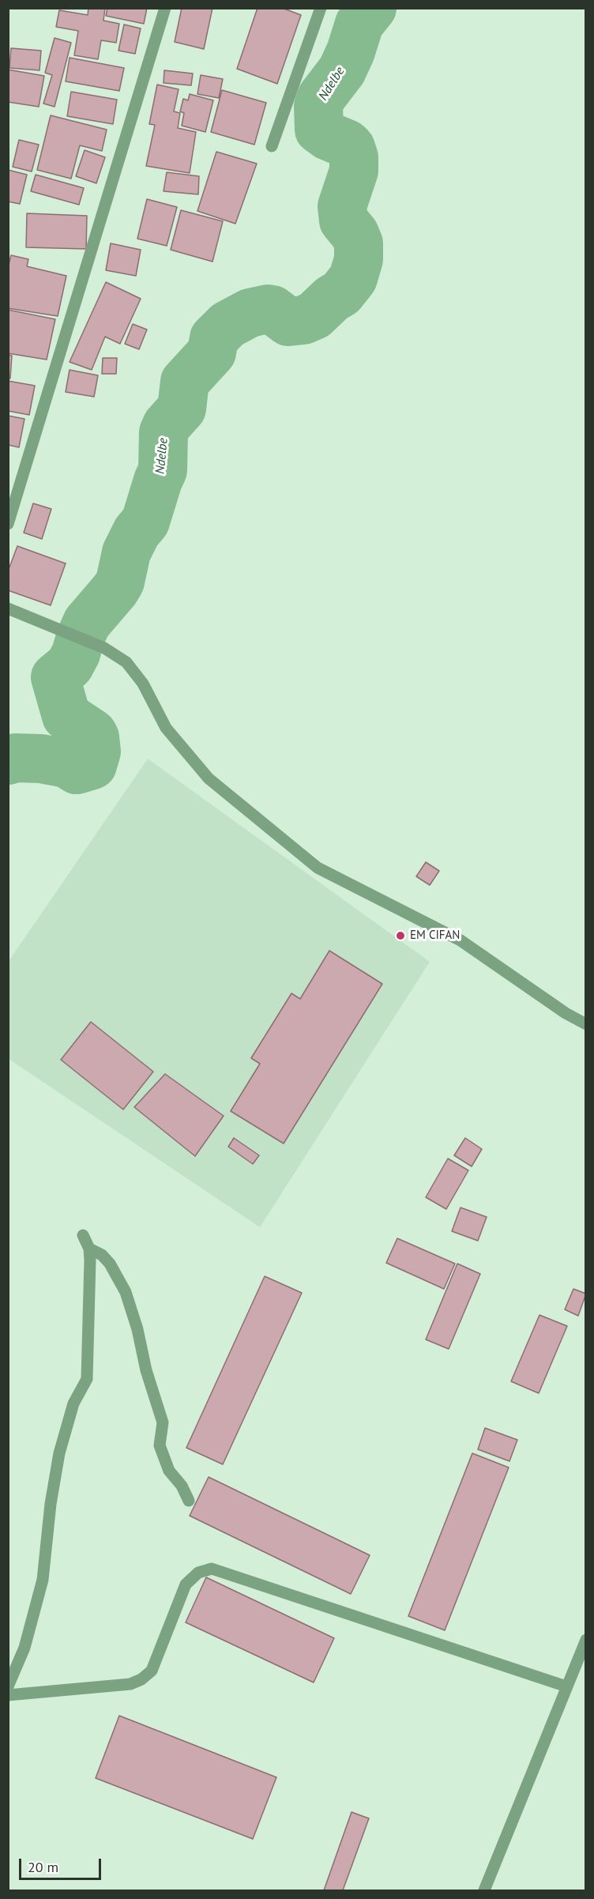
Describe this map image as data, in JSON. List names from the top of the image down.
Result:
{
  "water": ["Ndelbe"],
  "places": ["EM CIFAN"],
  "scale_bar": "20 m"
}
